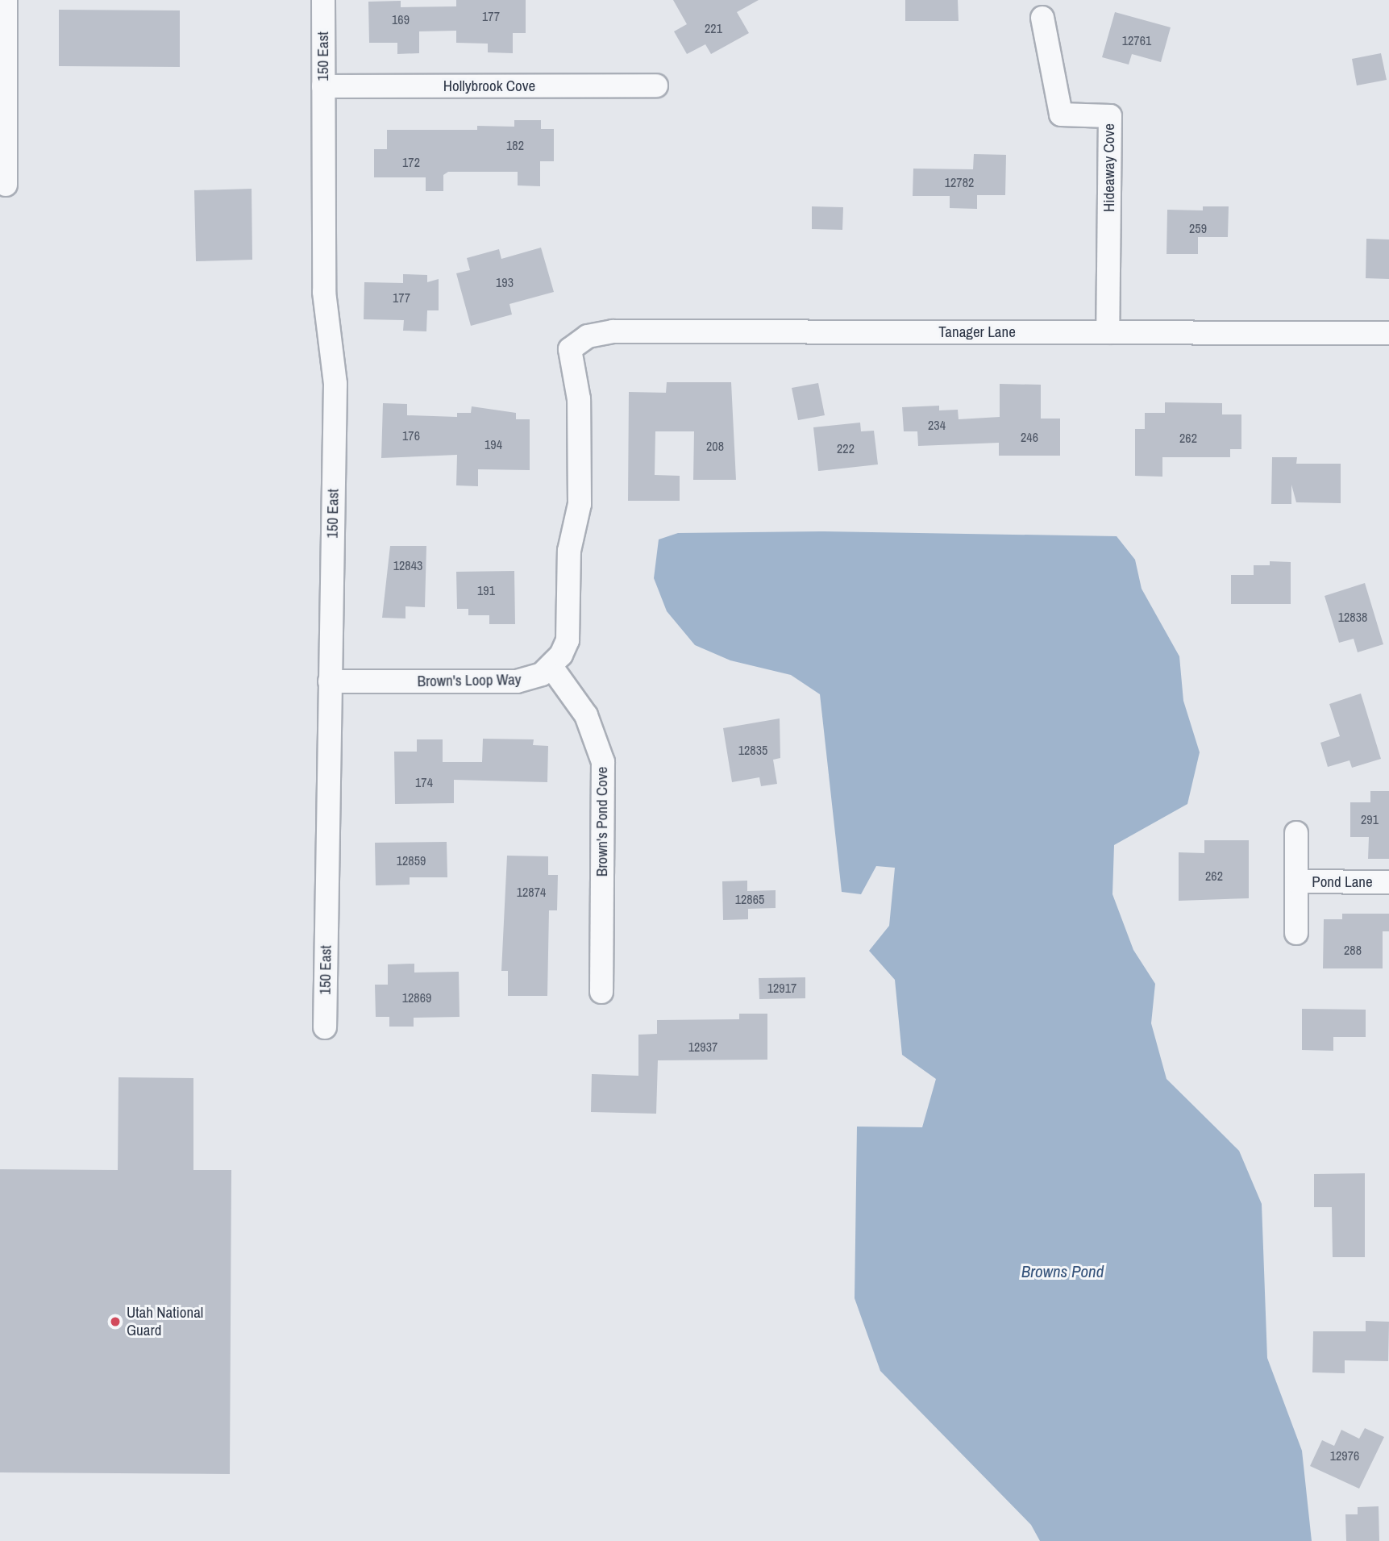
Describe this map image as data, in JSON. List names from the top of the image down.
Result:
{
  "streets": {
    "street": [
      "150 East",
      "Hollybrook Cove",
      "Hideaway Cove",
      "Tanager Lane",
      "Brown's Loop Way",
      "Brown's Pond Cove",
      "Pond Lane"
    ]
  },
  "crossings": [
    ["150 East", "Hollybrook Cove"],
    ["150 East", "Brown's Loop Way"],
    ["Hideaway Cove", "Tanager Lane"],
    ["Tanager Lane", "Brown's Loop Way"],
    ["Tanager Lane", "Brown's Pond Cove"],
    ["Brown's Loop Way", "Brown's Pond Cove"]
  ],
  "water": ["Browns Pond"],
  "places": ["Utah National Guard"],
  "house_numbers": [
    "177",
    "169",
    "221",
    "12761",
    "182",
    "172",
    "12782",
    "259",
    "193",
    "177",
    "234",
    "176",
    "246",
    "262",
    "194",
    "208",
    "222",
    "12843",
    "191",
    "12838",
    "12835",
    "174",
    "291",
    "12859",
    "262",
    "12874",
    "12865",
    "288",
    "12917",
    "12869",
    "12937",
    "12976"
  ]
}
